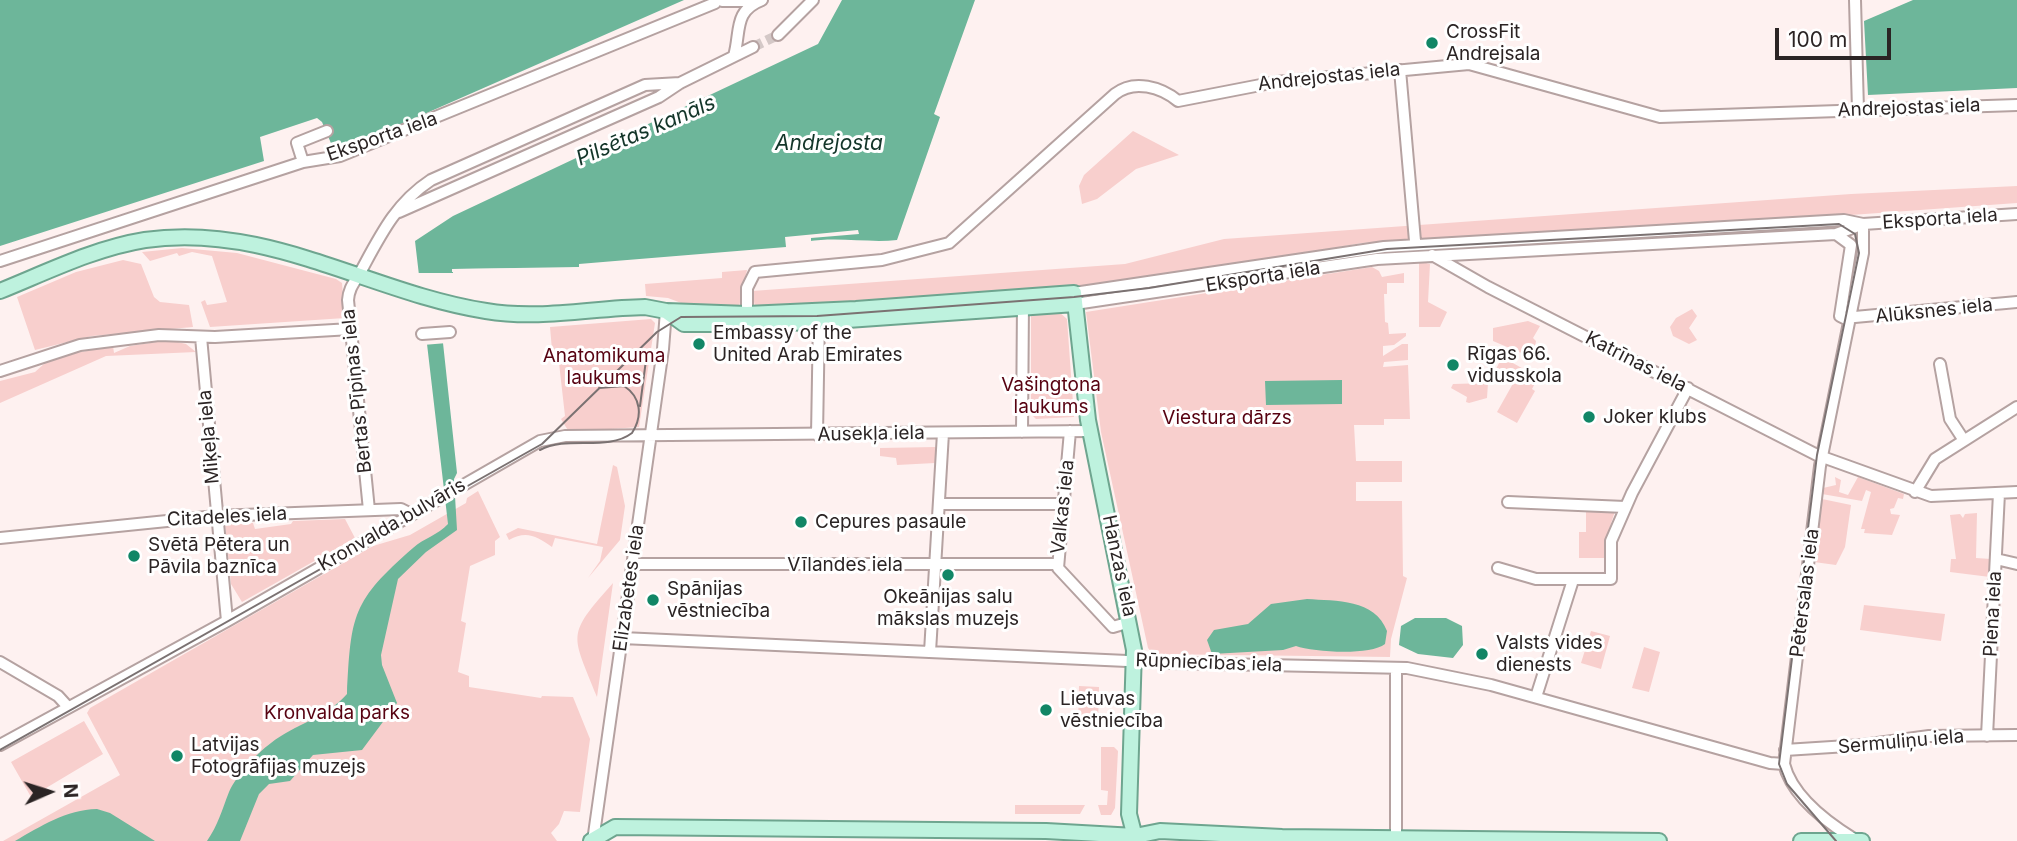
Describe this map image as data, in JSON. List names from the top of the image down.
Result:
{
  "streets": {
    "main road": ["Eksporta iela", "Hanzas iela"],
    "street": [
      "Andrejostas iela",
      "Alūksnes iela",
      "Katrīnas iela",
      "Bertas Pīpiņas iela",
      "Ausekļa iela",
      "Miķeļa iela",
      "Valkas iela",
      "Citadeles iela",
      "Kronvalda bulvāris",
      "Vīlandes iela",
      "Elizabetes iela",
      "Pētersalas iela",
      "Piena iela",
      "Rūpniecības iela",
      "Sermuliņu iela"
    ]
  },
  "crossings": [
    ["Andrejostas iela", "Eksporta iela"],
    ["Eksporta iela", "Katrīnas iela"],
    ["Eksporta iela", "Bertas Pīpiņas iela"],
    ["Eksporta iela", "Hanzas iela"],
    ["Eksporta iela", "Elizabetes iela"],
    ["Eksporta iela", "Pētersalas iela"],
    ["Alūksnes iela", "Pētersalas iela"],
    ["Katrīnas iela", "Pētersalas iela"],
    ["Katrīnas iela", "Piena iela"],
    ["Bertas Pīpiņas iela", "Citadeles iela"],
    ["Ausekļa iela", "Valkas iela"],
    ["Ausekļa iela", "Kronvalda bulvāris"],
    ["Ausekļa iela", "Hanzas iela"],
    ["Ausekļa iela", "Elizabetes iela"],
    ["Miķeļa iela", "Citadeles iela"],
    ["Miķeļa iela", "Kronvalda bulvāris"],
    ["Valkas iela", "Vīlandes iela"],
    ["Valkas iela", "Hanzas iela"],
    ["Citadeles iela", "Kronvalda bulvāris"],
    ["Kronvalda bulvāris", "Elizabetes iela"],
    ["Vīlandes iela", "Elizabetes iela"],
    ["Hanzas iela", "Rūpniecības iela"],
    ["Elizabetes iela", "Rūpniecības iela"],
    ["Pētersalas iela", "Rūpniecības iela"],
    ["Pētersalas iela", "Sermuliņu iela"],
    ["Piena iela", "Sermuliņu iela"]
  ],
  "water": ["Pilsētas kanāls", "Andrejosta"],
  "parks": [
    "Anatomikuma laukums",
    "Vašingtona laukums",
    "Viestura dārzs",
    "Kronvalda parks"
  ],
  "places": [
    "CrossFit Andrejsala",
    "Embassy of the United Arab Emirates",
    "Rīgas 66. vidusskola",
    "Joker klubs",
    "Cepures pasaule",
    "Svētā Pētera un Pāvila baznīca",
    "Okeānijas salu mākslas muzejs",
    "Spānijas vēstniecība",
    "Valsts vides dienests",
    "Lietuvas vēstniecība",
    "Latvijas Fotogrāfijas muzejs"
  ],
  "scale_bar": "100 m",
  "north": "right"
}
